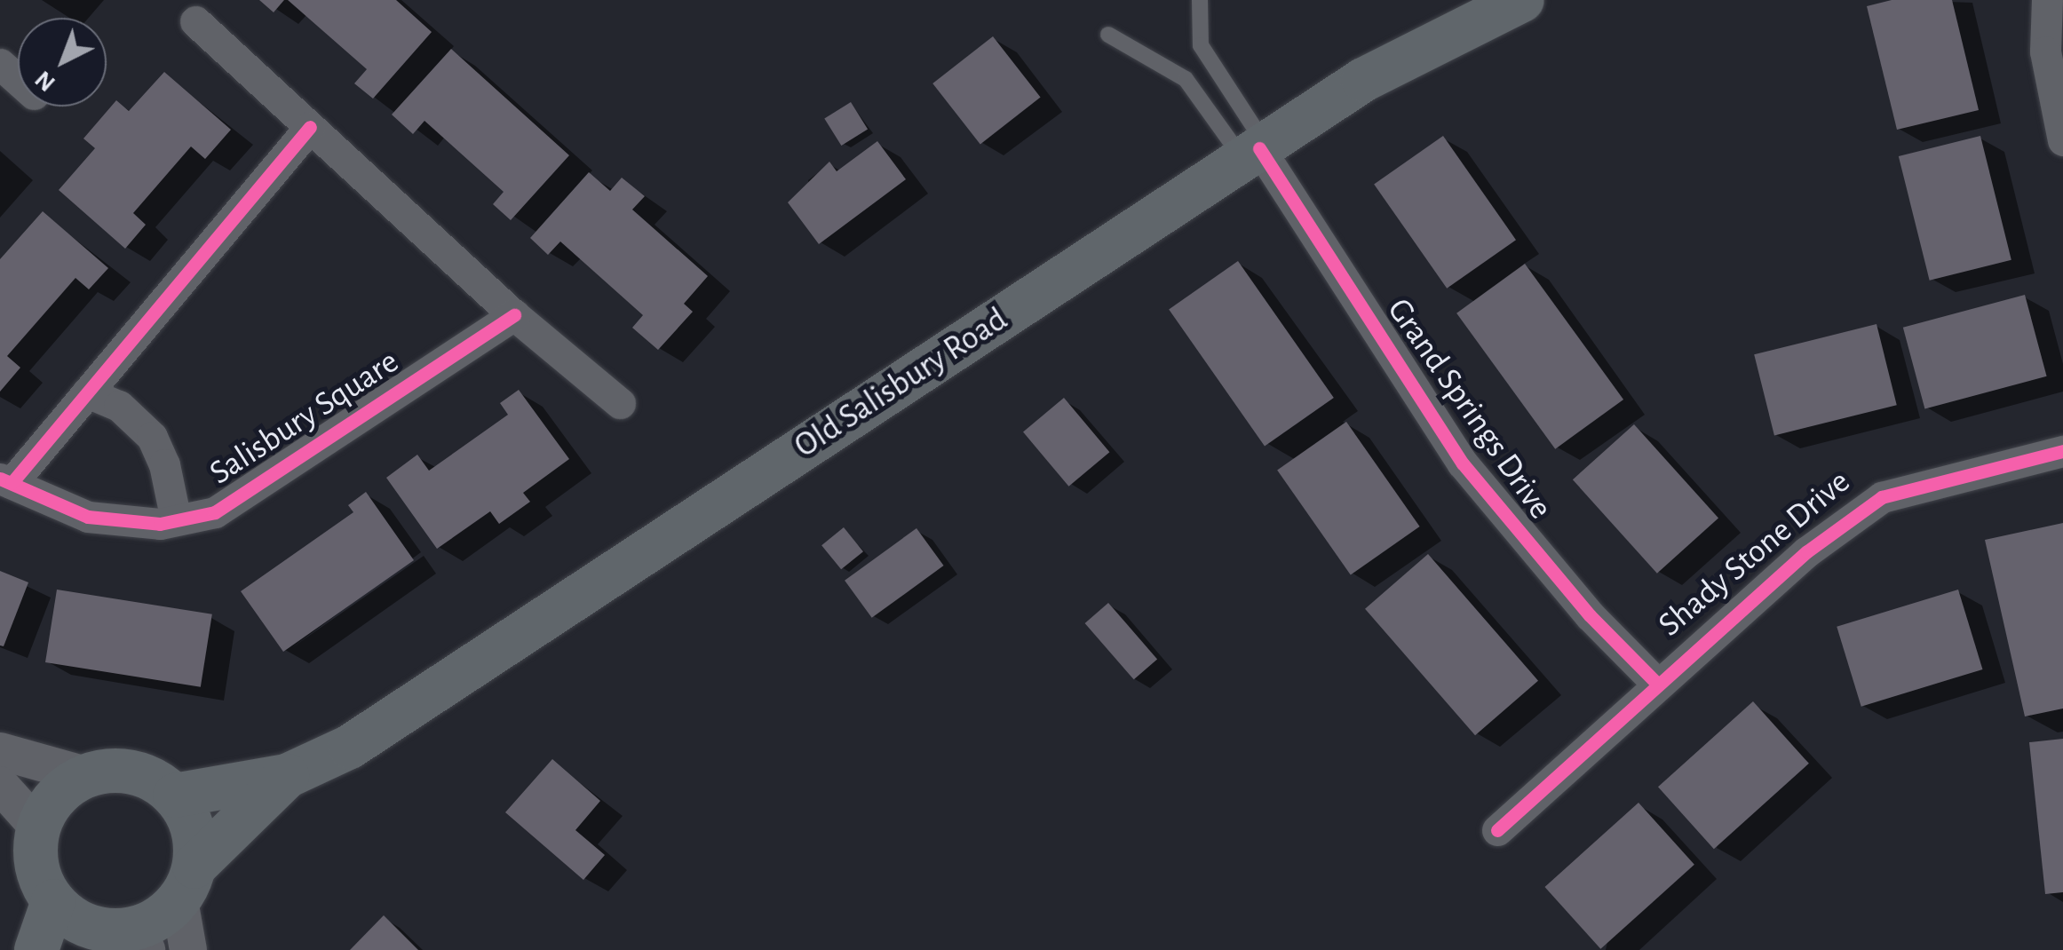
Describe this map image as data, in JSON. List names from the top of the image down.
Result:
{
  "streets": {
    "main road": ["Old Salisbury Road"],
    "street": ["Grand Springs Drive", "Salisbury Square", "Shady Stone Drive"]
  },
  "crossings": [
    ["Old Salisbury Road", "Grand Springs Drive"],
    ["Grand Springs Drive", "Shady Stone Drive"]
  ],
  "north": "bottom left"
}
